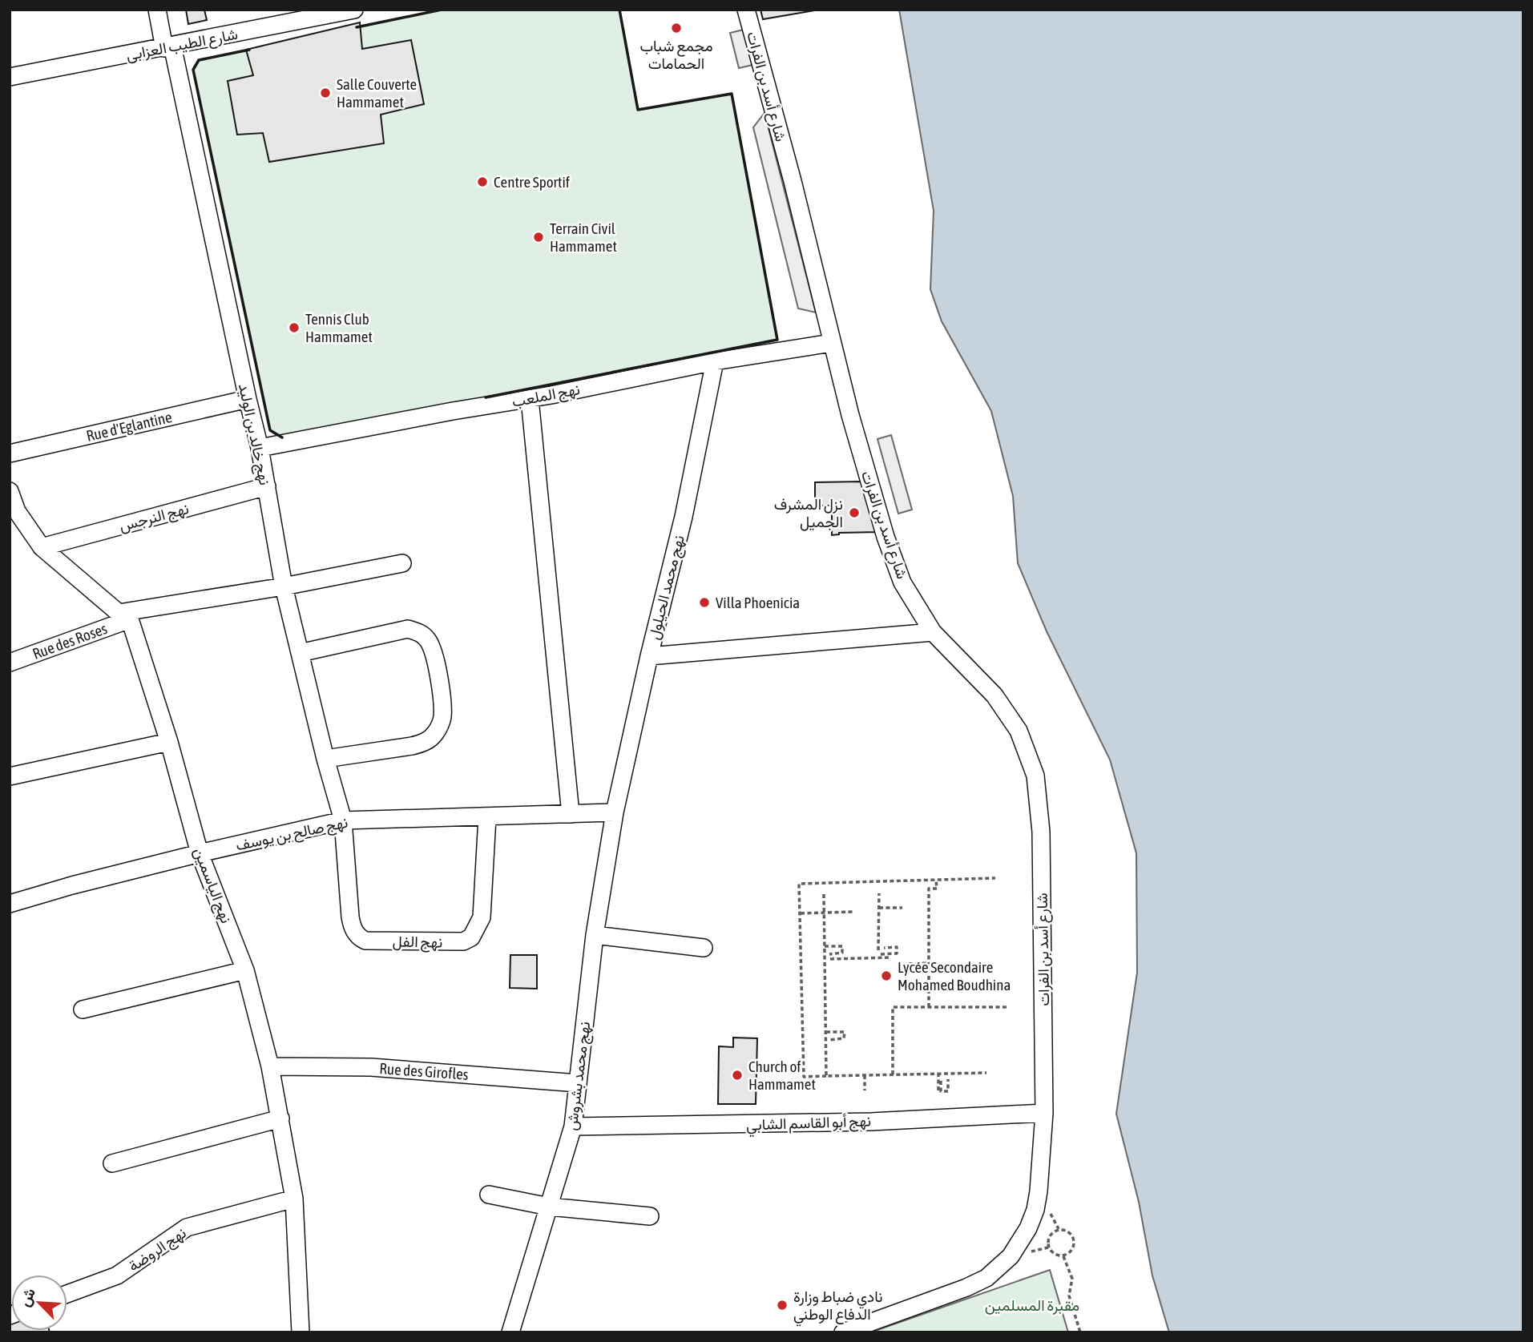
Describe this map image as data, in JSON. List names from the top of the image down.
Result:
{
  "streets": {
    "street": [
      "شارع الطيب العزابى",
      "شارع أسد بن الفرات",
      "نهج الملعب",
      "Rue d'Eglantine",
      "نهج خالد بن الوليد",
      "نهج النرجس",
      "نهج محمد الحيلول",
      "Rue des Roses",
      "نهج صالح بن يوسف",
      "نهج الياسمين",
      "نهج الفل",
      "Rue des Girofles",
      "نهج محمد بشروش",
      "نهج أبو القاسم الشابي",
      "نهج الروضة"
    ]
  },
  "crossings": [
    ["شارع الطيب العزابى", "نهج خالد بن الوليد"],
    ["شارع أسد بن الفرات", "نهج الملعب"],
    ["شارع أسد بن الفرات", "نهج أبو القاسم الشابي"],
    ["نهج الملعب", "نهج خالد بن الوليد"],
    ["نهج الملعب", "نهج محمد الحيلول"],
    ["Rue d'Eglantine", "نهج خالد بن الوليد"],
    ["نهج خالد بن الوليد", "نهج النرجس"],
    ["نهج خالد بن الوليد", "Rue des Roses"],
    ["نهج خالد بن الوليد", "نهج صالح بن يوسف"],
    ["نهج خالد بن الوليد", "نهج الفل"],
    ["نهج محمد الحيلول", "نهج صالح بن يوسف"],
    ["نهج محمد الحيلول", "نهج محمد بشروش"],
    ["Rue des Roses", "نهج الياسمين"],
    ["نهج صالح بن يوسف", "نهج الياسمين"],
    ["نهج صالح بن يوسف", "نهج الفل"],
    ["نهج صالح بن يوسف", "نهج محمد بشروش"],
    ["نهج الياسمين", "Rue des Girofles"],
    ["نهج الياسمين", "نهج الروضة"],
    ["Rue des Girofles", "نهج محمد بشروش"],
    ["نهج محمد بشروش", "نهج أبو القاسم الشابي"]
  ],
  "parks": ["مقبرة المسلمين"],
  "places": [
    "مجمع شباب الحمامات",
    "Salle Couverte Hammamet",
    "Centre Sportif",
    "Terrain Civil Hammamet",
    "Tennis Club Hammamet",
    "نزل المشرف الجميل",
    "Villa Phoenicia",
    "Lycée Secondaire Mohamed Boudhina",
    "Church of Hammamet",
    "نادي ضباط وزارة الدفاع الوطني"
  ],
  "north": "top left"
}
